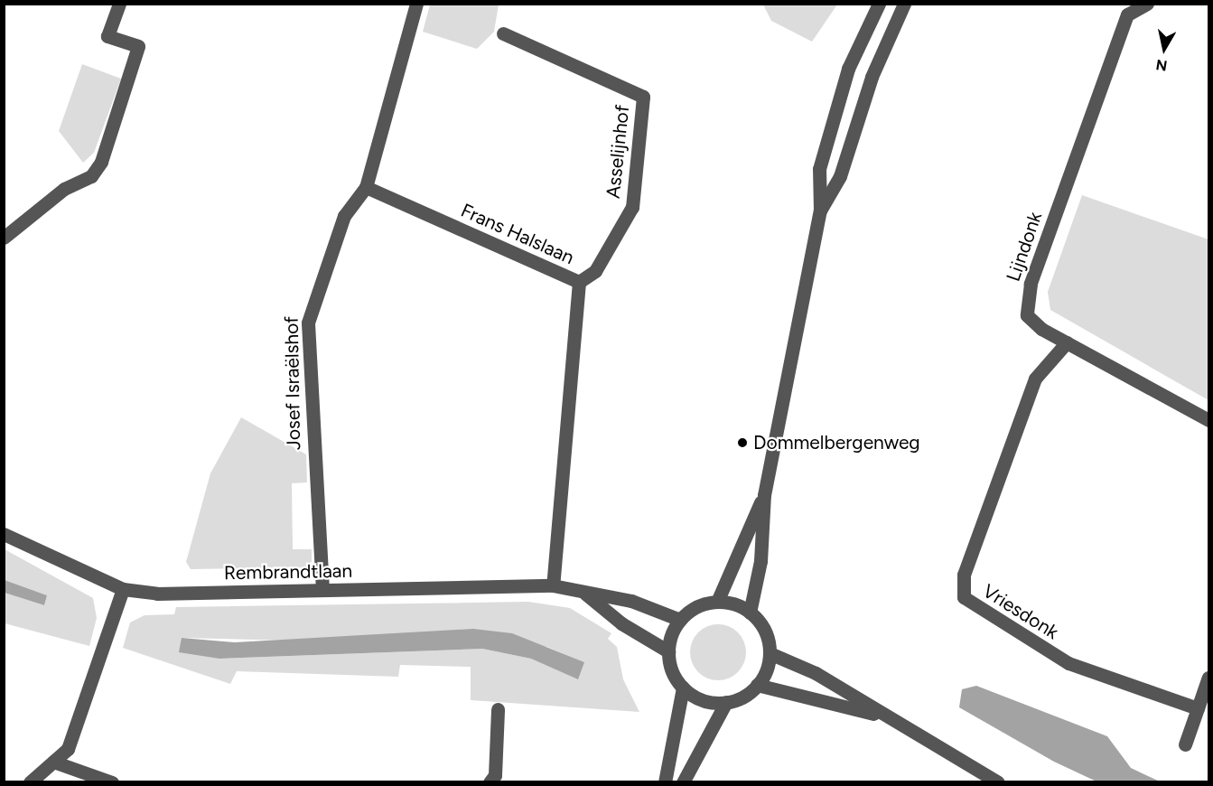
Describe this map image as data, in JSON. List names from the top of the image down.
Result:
{
  "streets": {
    "street": [
      "Asselijnhof",
      "Frans Halslaan",
      "Lijndonk",
      "Josef Israëlshof",
      "Rembrandtlaan",
      "Vriesdonk"
    ]
  },
  "crossings": [
    ["Asselijnhof", "Frans Halslaan"],
    ["Frans Halslaan", "Josef Israëlshof"],
    ["Frans Halslaan", "Rembrandtlaan"],
    ["Lijndonk", "Vriesdonk"],
    ["Josef Israëlshof", "Rembrandtlaan"]
  ],
  "places": ["Dommelbergenweg"],
  "north": "bottom"
}
